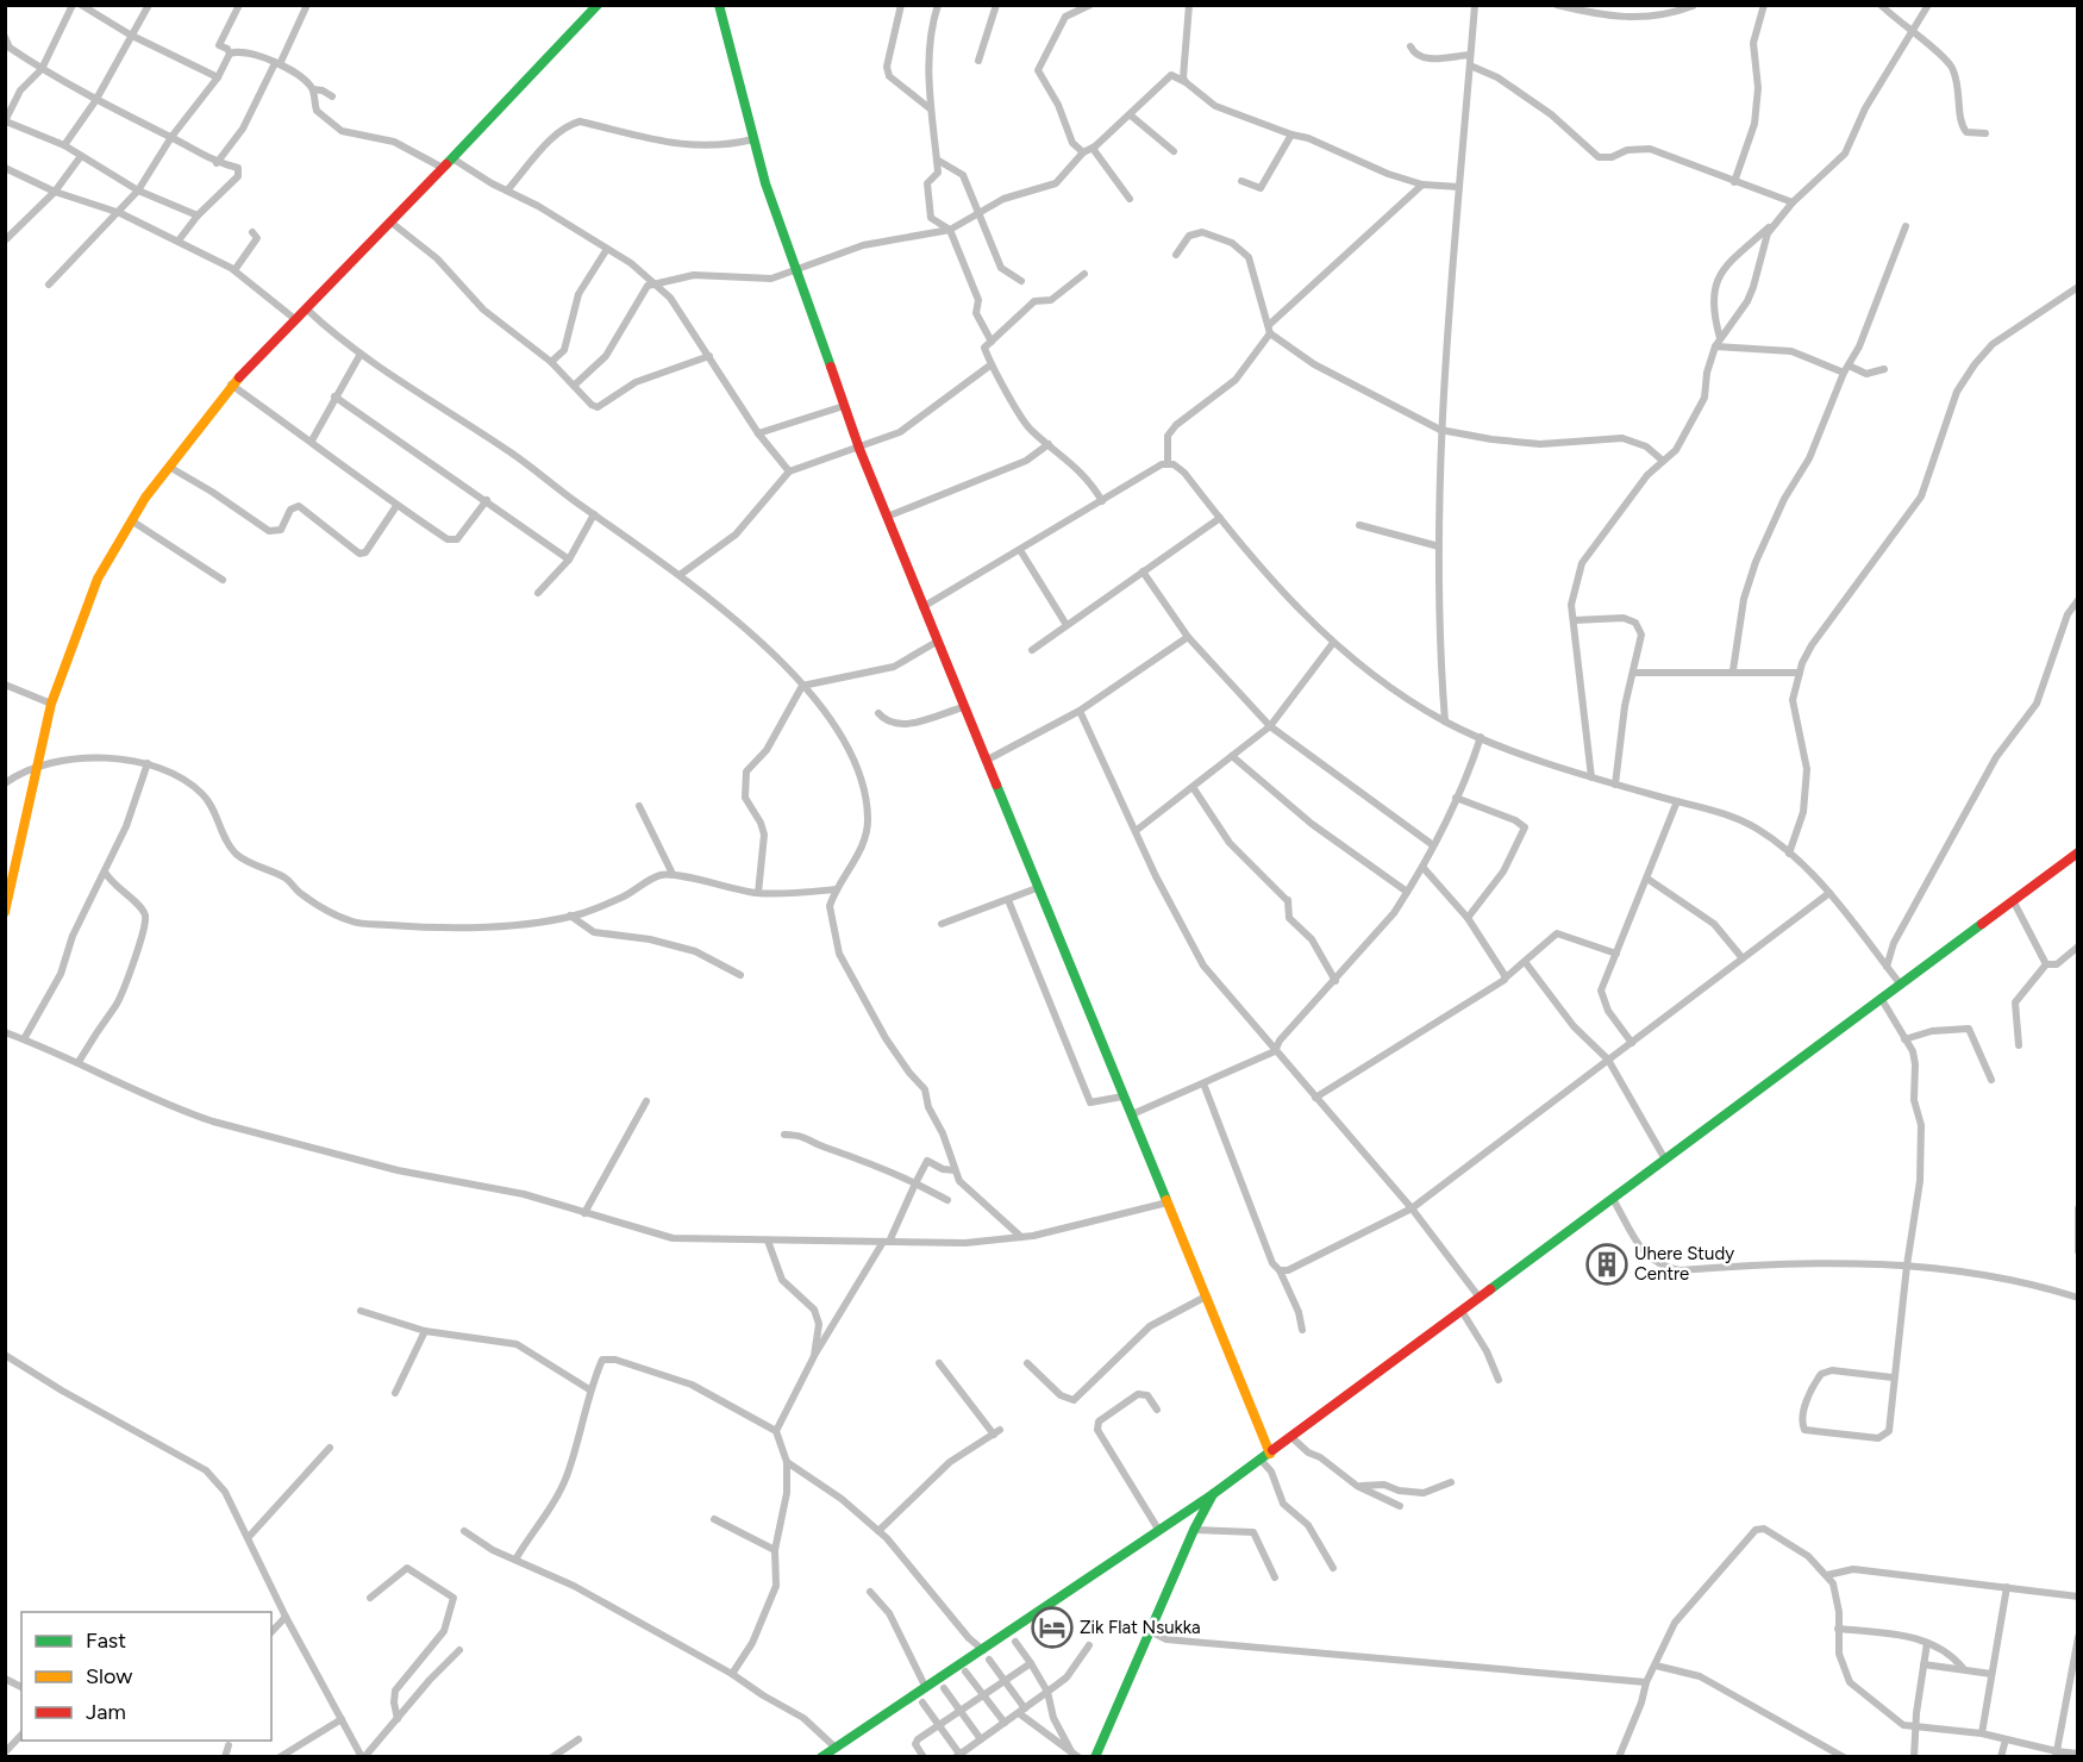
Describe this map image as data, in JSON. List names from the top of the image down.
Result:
{
  "places": {
    "building": ["Uhere Study Centre"],
    "hotel": ["Zik Flat Nsukka"]
  },
  "legend": ["Fast", "Slow", "Jam"]
}
